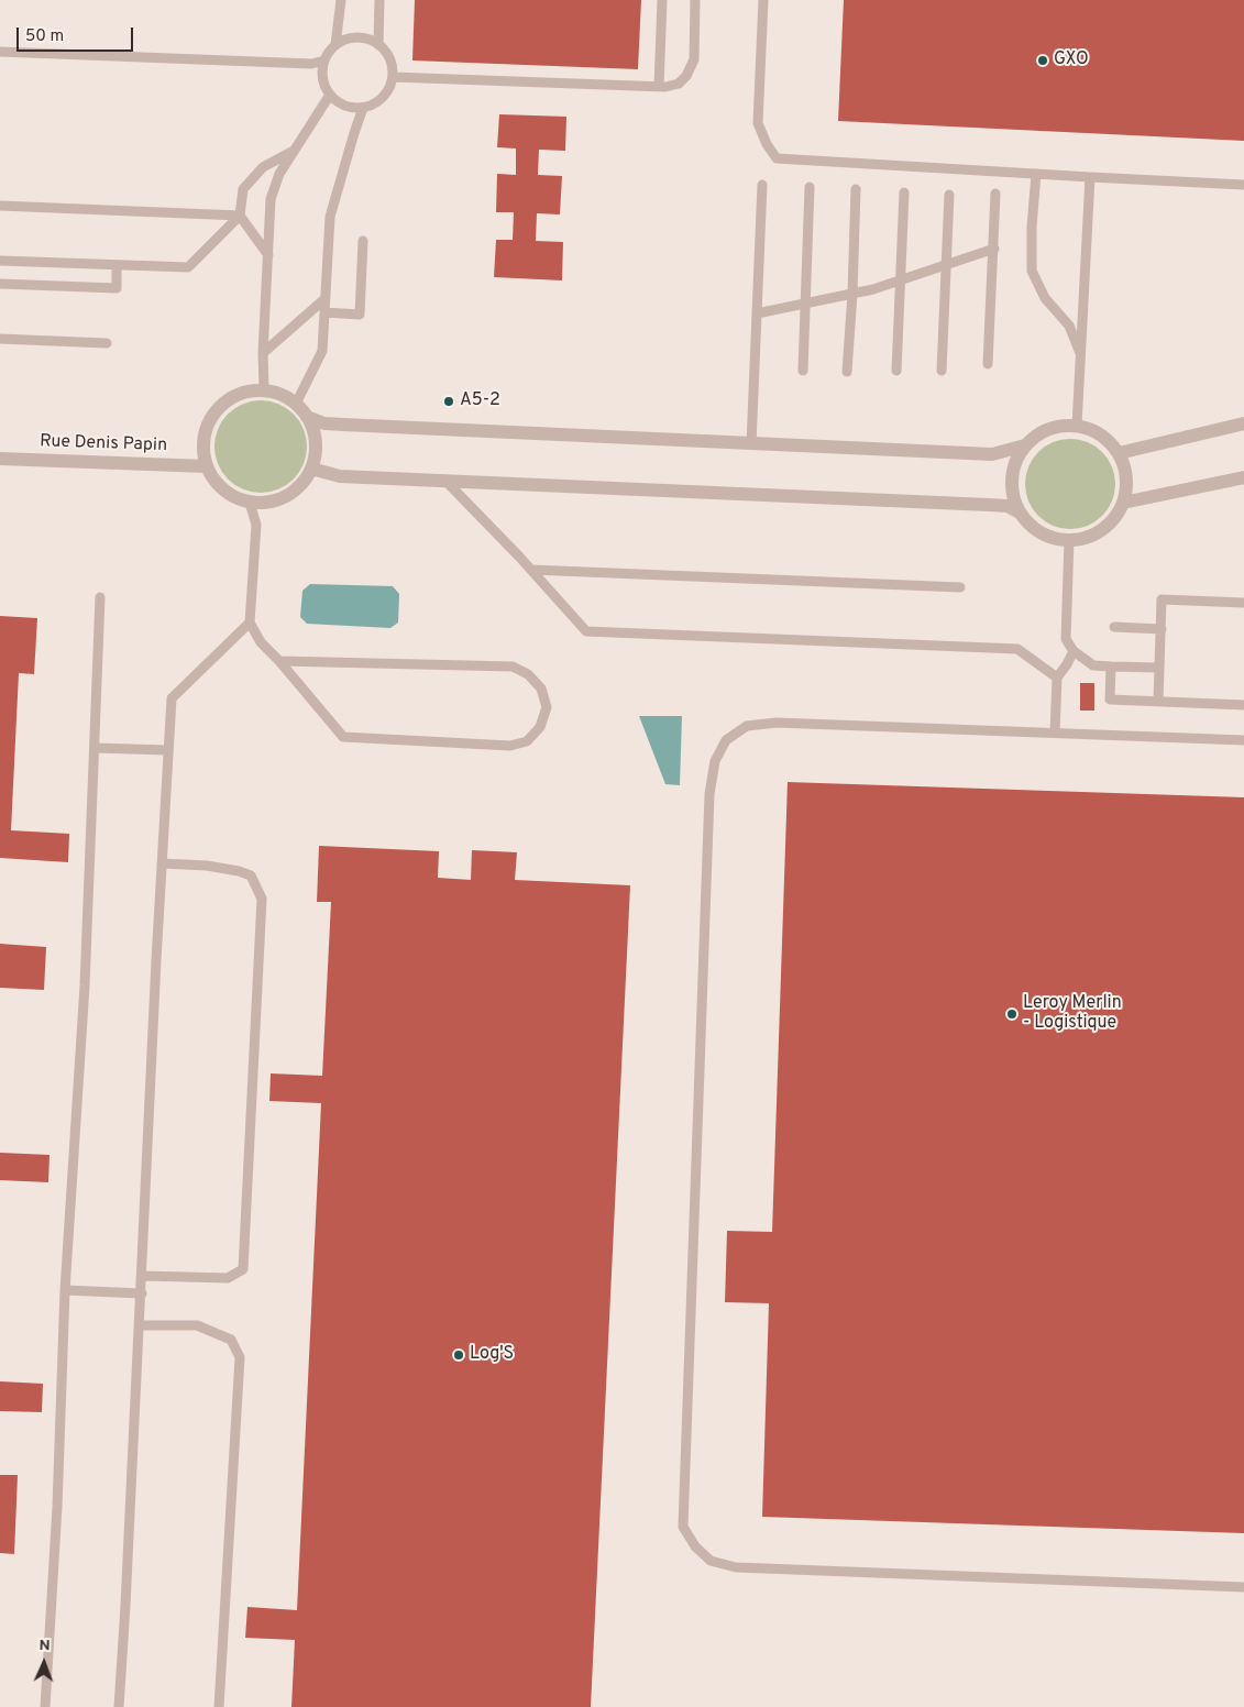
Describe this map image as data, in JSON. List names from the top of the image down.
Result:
{
  "streets": {
    "street": ["Rue Denis Papin"]
  },
  "places": [
    "GXO",
    "A5-2",
    "Leroy Merlin - Logistique",
    "Log'S"
  ],
  "scale_bar": "50 m",
  "north": "top"
}
